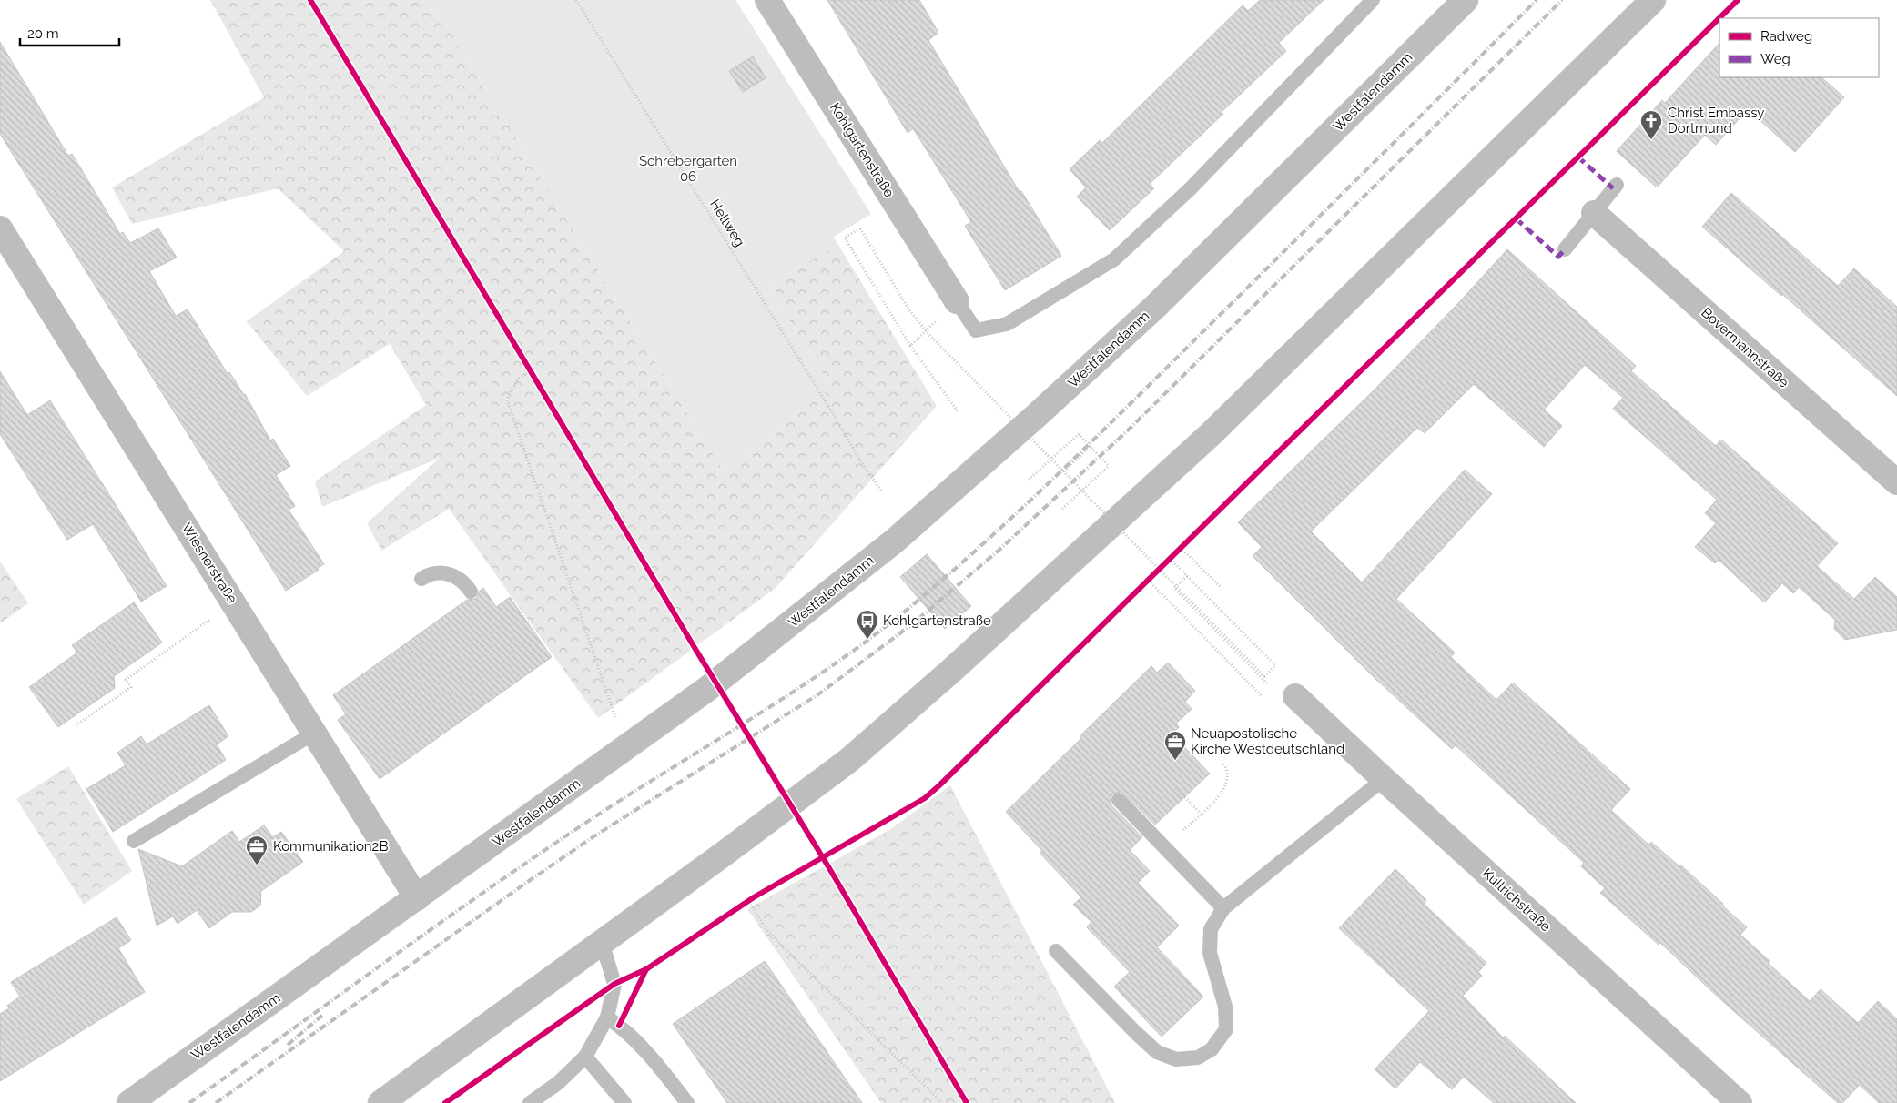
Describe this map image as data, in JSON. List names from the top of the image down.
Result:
{
  "streets": {
    "main road": [
      "Westfalendamm",
      "Kohlgartenstraße",
      "Bovermannstraße",
      "Wiesnerstraße",
      "Kullrichstraße"
    ],
    "path": ["Hellweg"]
  },
  "crossings": [
    ["Westfalendamm", "Wiesnerstraße"]
  ],
  "parks": ["Schrebergarten 06"],
  "places": {
    "church": ["Christ Embassy Dortmund"],
    "bus stop": ["Kohlgartenstraße"],
    "office": ["Neuapostolische Kirche Westdeutschland", "Kommunikation2B"]
  },
  "legend": ["Radweg", "Weg"],
  "scale_bar": "20 m"
}
